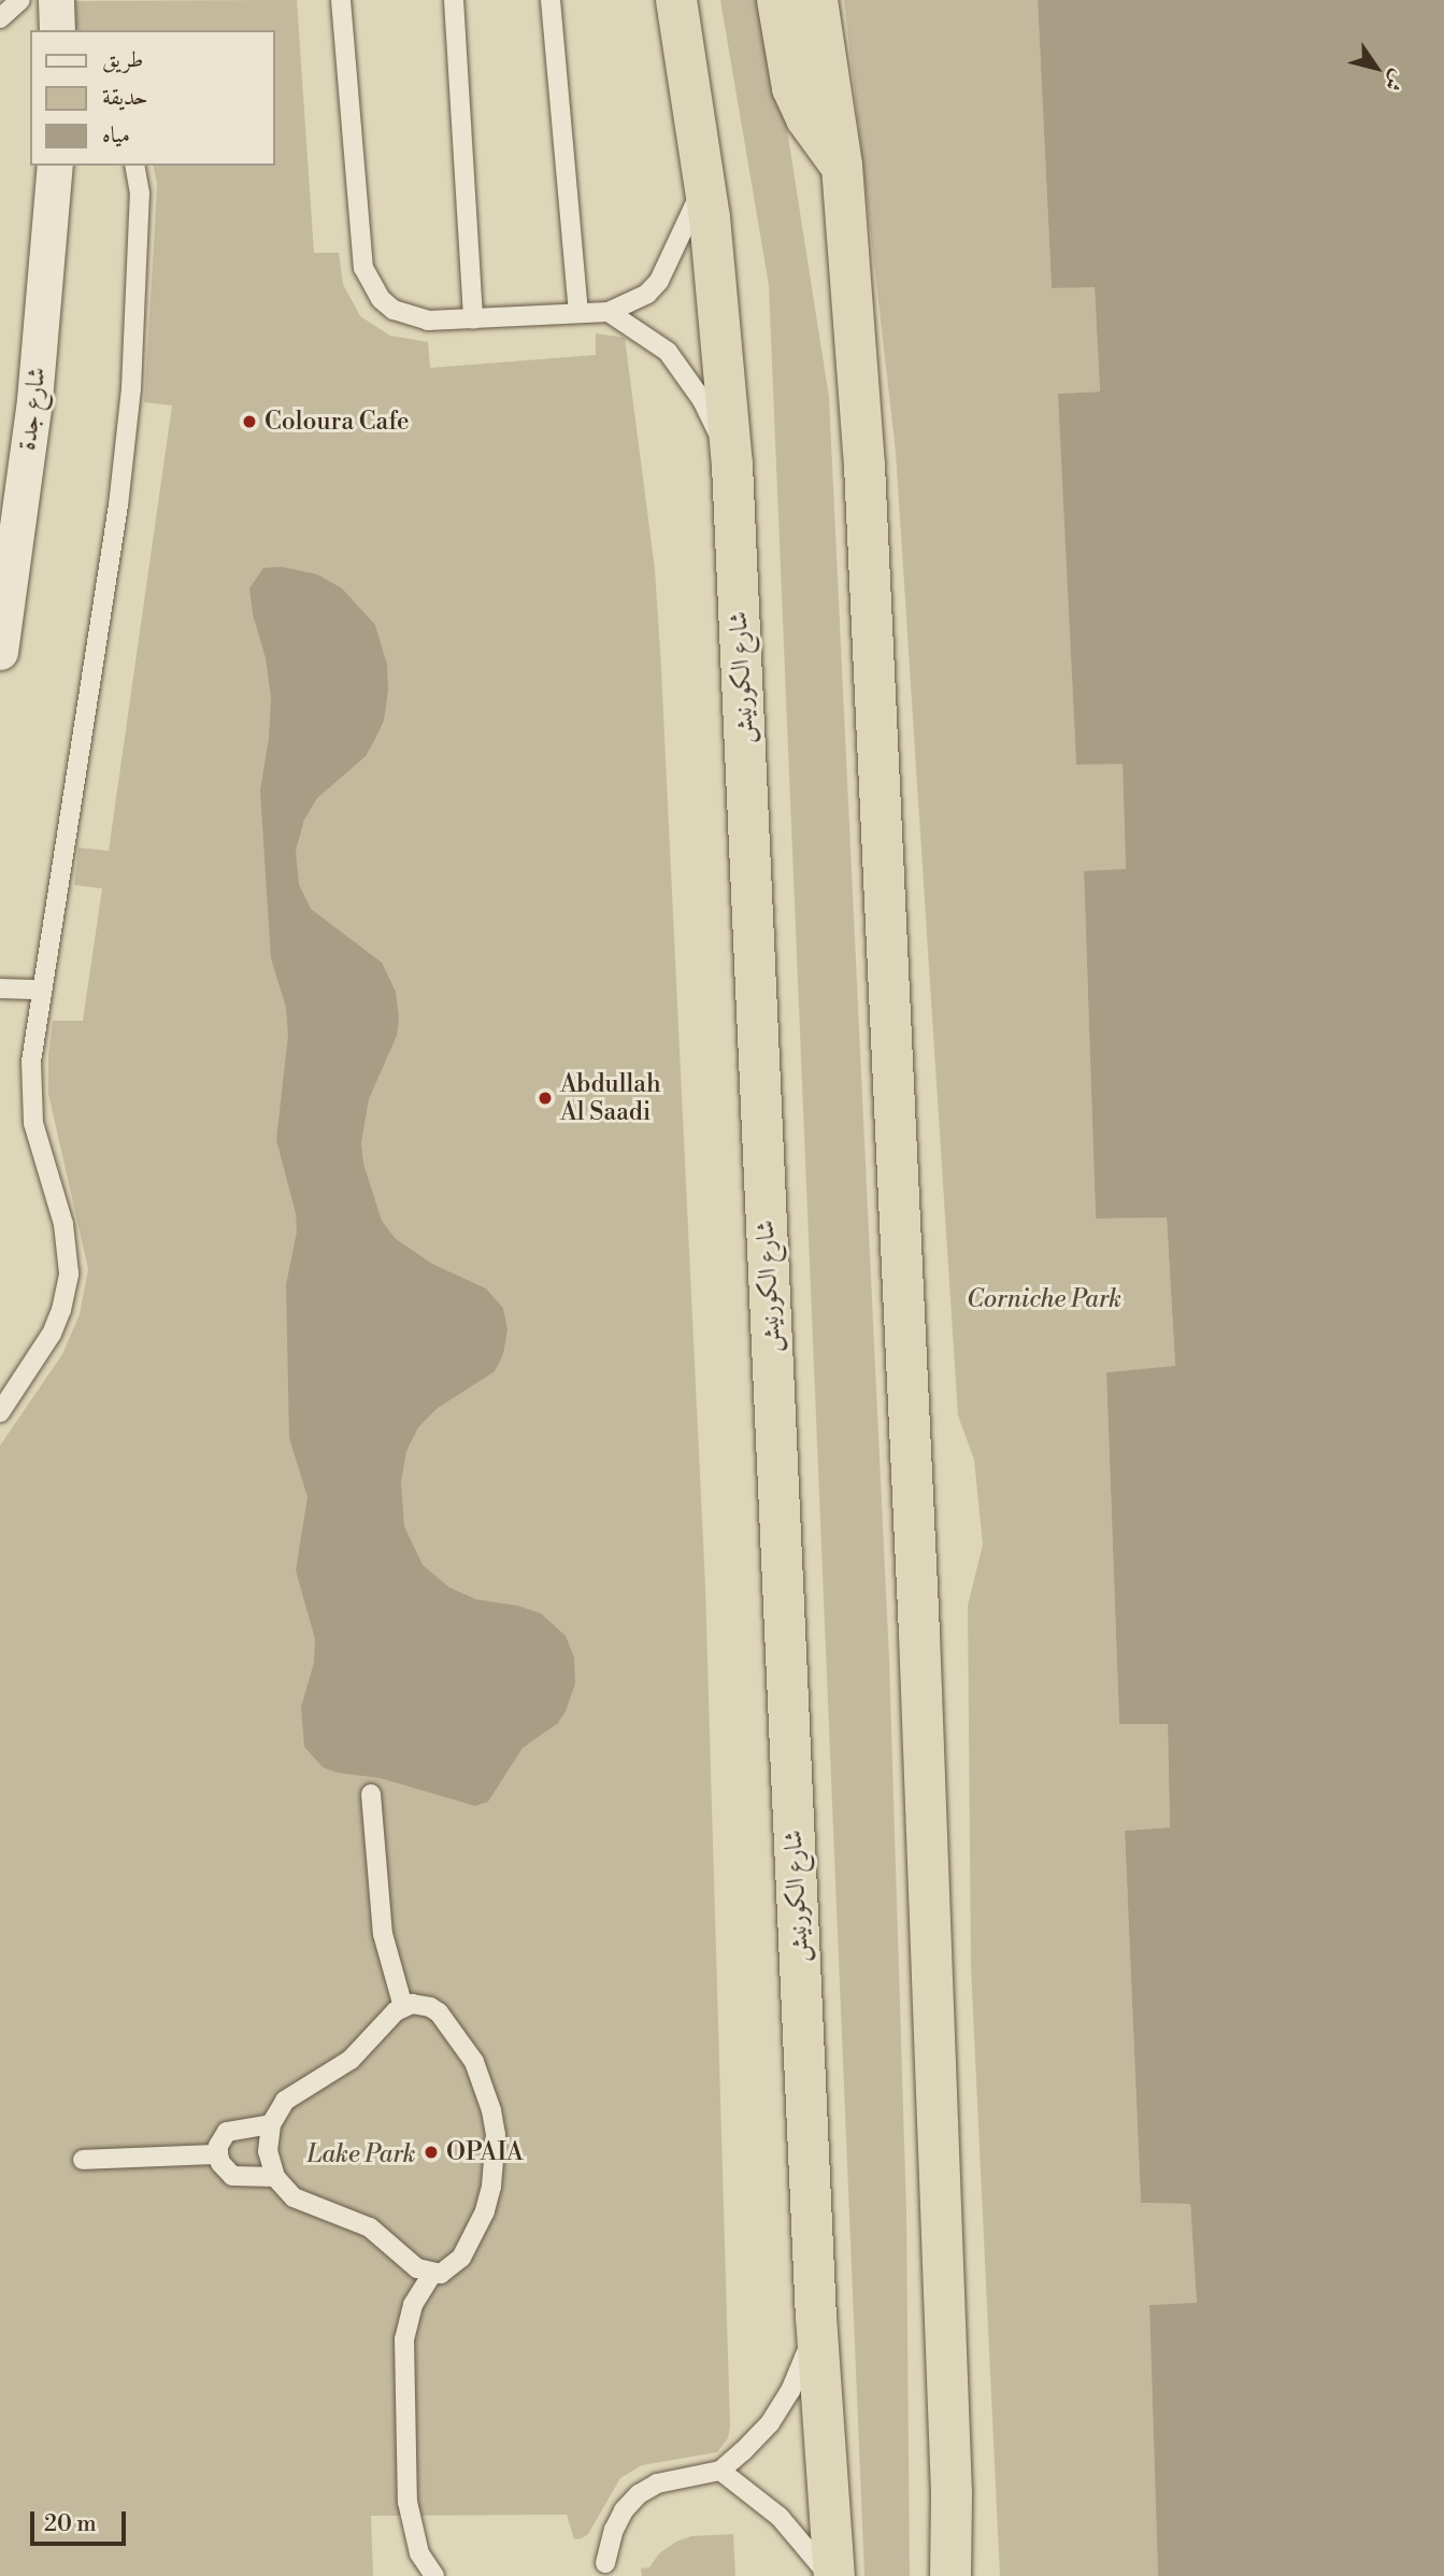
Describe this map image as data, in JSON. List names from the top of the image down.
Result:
{
  "streets": {
    "highway": ["شارع الكورنيش"],
    "street": ["شارع جدة"]
  },
  "parks": ["Corniche Park", "Lake Park"],
  "places": ["Coloura Cafe", "Abdullah Al Saadi", "OPAIA"],
  "legend": ["طريق", "حديقة", "مياه"],
  "scale_bar": "20 m",
  "north": "bottom right"
}
